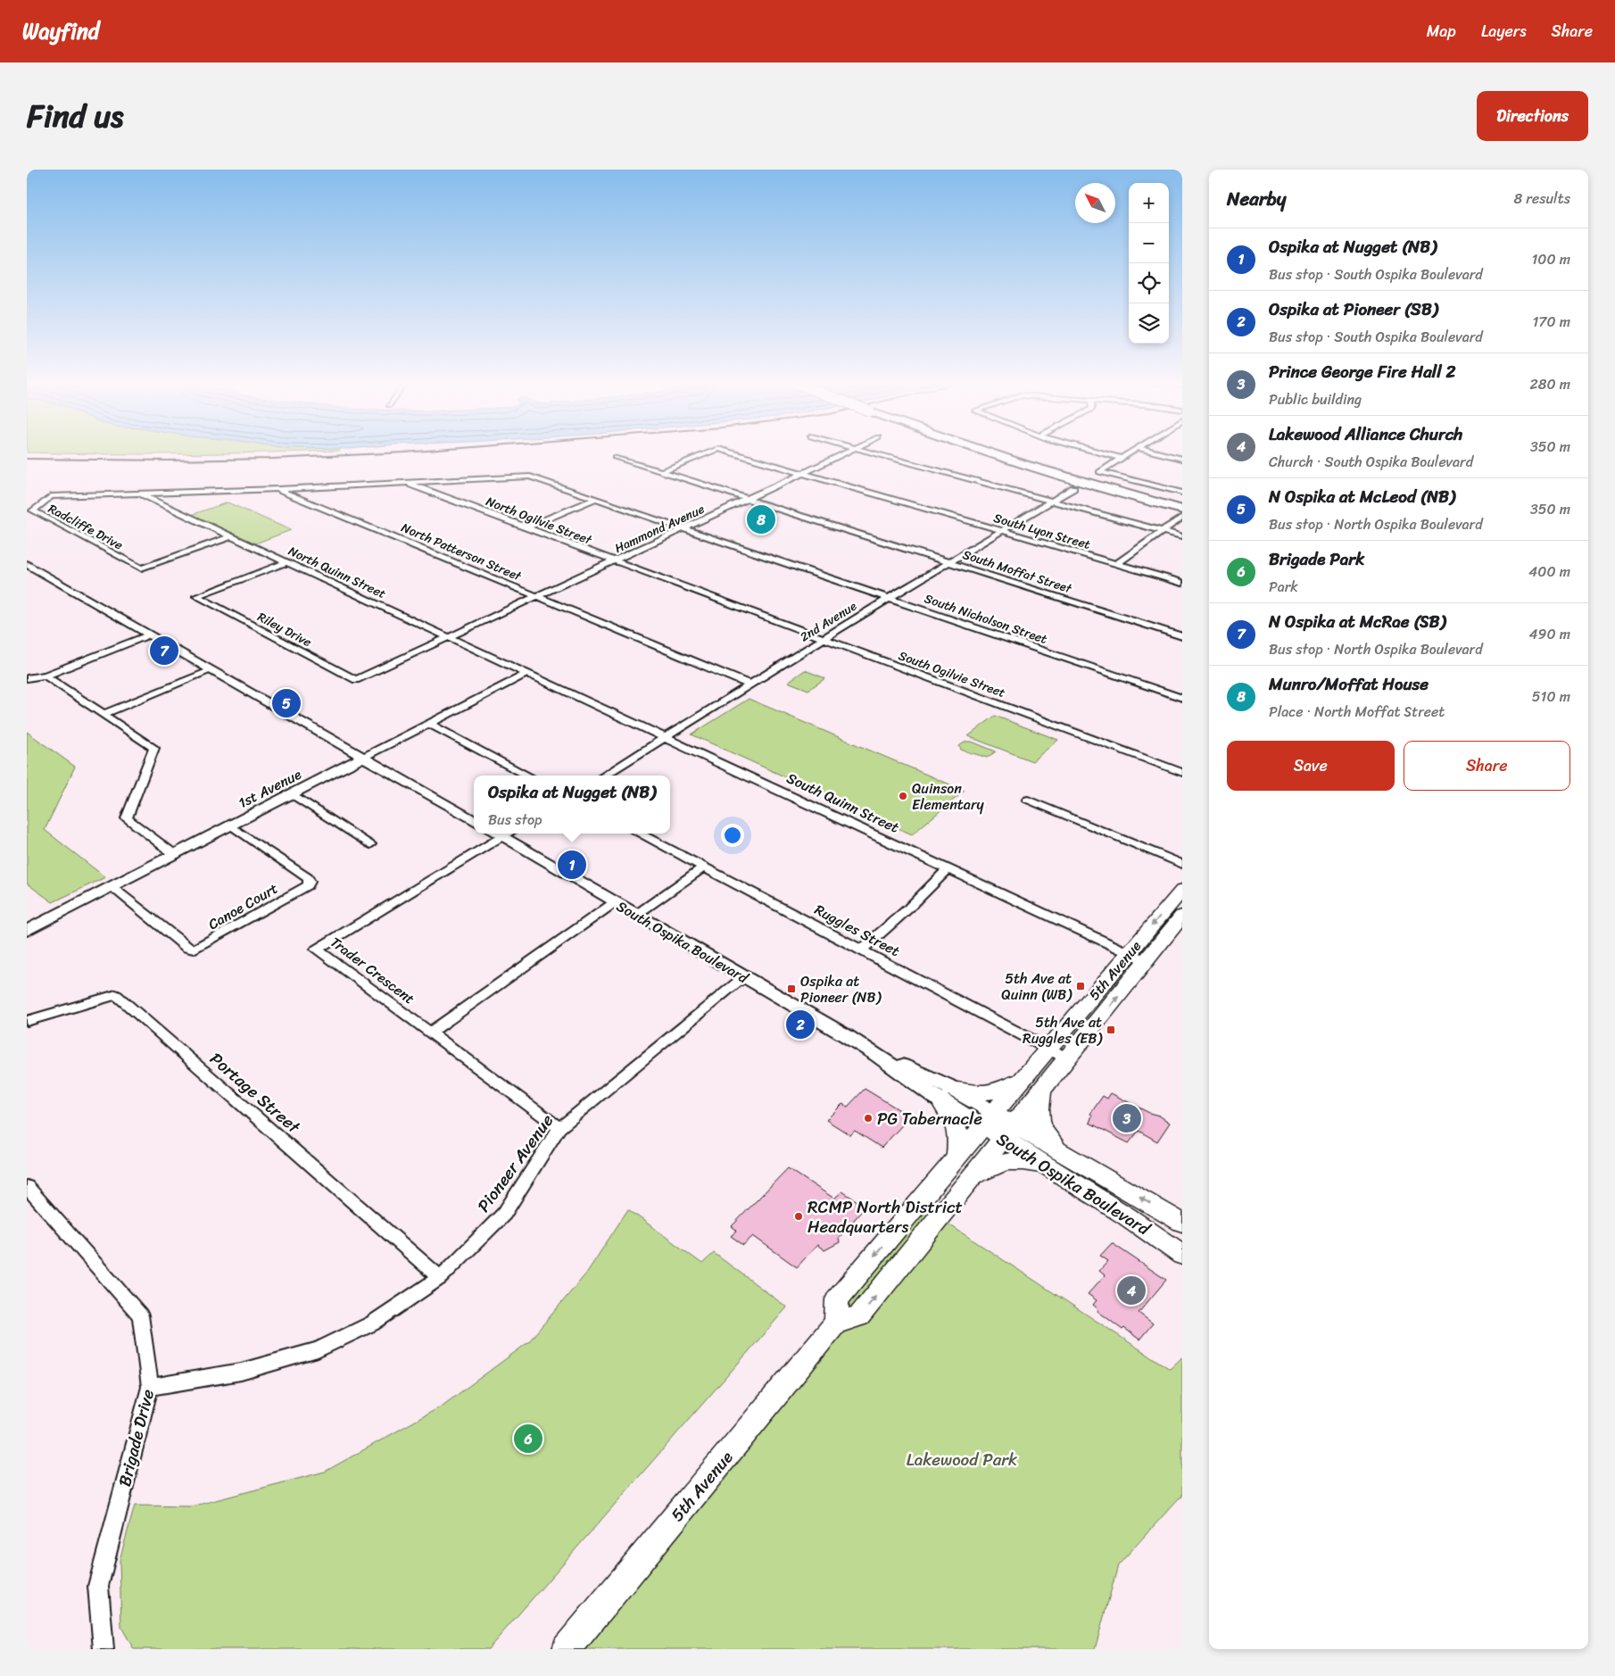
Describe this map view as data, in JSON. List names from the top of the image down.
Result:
{
  "streets": {
    "main road": ["South Ospika Boulevard", "5th Avenue"],
    "street": [
      "North Ogilvie Street",
      "Radcliffe Drive",
      "Hammond Avenue",
      "South Lyon Street",
      "North Patterson Street",
      "South Moffat Street",
      "North Quinn Street",
      "South Nicholson Street",
      "2nd Avenue",
      "Riley Drive",
      "South Ogilvie Street",
      "1st Avenue",
      "South Quinn Street",
      "Canoe Court",
      "Ruggles Street",
      "Trader Crescent",
      "Portage Street",
      "Pioneer Avenue",
      "Brigade Drive"
    ]
  },
  "crossings": [
    ["North Ogilvie Street", "Hammond Avenue"],
    ["North Ogilvie Street", "South Nicholson Street"],
    ["North Ogilvie Street", "South Ogilvie Street"],
    ["Radcliffe Drive", "North Quinn Street"],
    ["Hammond Avenue", "South Lyon Street"],
    ["Hammond Avenue", "North Patterson Street"],
    ["Hammond Avenue", "South Moffat Street"],
    ["Hammond Avenue", "North Quinn Street"],
    ["Hammond Avenue", "South Nicholson Street"],
    ["Hammond Avenue", "Riley Drive"],
    ["South Lyon Street", "South Moffat Street"],
    ["South Lyon Street", "2nd Avenue"],
    ["North Patterson Street", "2nd Avenue"],
    ["South Moffat Street", "2nd Avenue"],
    ["North Quinn Street", "Riley Drive"],
    ["North Quinn Street", "1st Avenue"],
    ["North Quinn Street", "South Quinn Street"],
    ["South Nicholson Street", "2nd Avenue"],
    ["2nd Avenue", "South Ogilvie Street"],
    ["2nd Avenue", "South Quinn Street"],
    ["1st Avenue", "South Quinn Street"],
    ["1st Avenue", "Canoe Court"],
    ["South Quinn Street", "5th Avenue"],
    ["Ruggles Street", "5th Avenue"],
    ["South Ospika Boulevard", "5th Avenue"],
    ["South Ospika Boulevard", "Pioneer Avenue"],
    ["Trader Crescent", "Pioneer Avenue"],
    ["Portage Street", "Pioneer Avenue"],
    ["Pioneer Avenue", "Brigade Drive"]
  ],
  "parks": ["Lakewood Park"],
  "places": {
    "other": ["Quinson Elementary", "PG Tabernacle", "RCMP North District Headquarters"],
    "transit": ["5th Ave at Quinn (WB)", "Ospika at Pioneer (NB)", "5th Ave at Ruggles (EB)"]
  },
  "north": "top left",
  "page": {
    "header": "Wayfind",
    "nav": ["Map", "Layers", "Share"],
    "title": "Find us",
    "buttons": [
      "Directions",
      ["Save", "Share"]
    ],
    "heading": ["Nearby", "8 results"],
    "map_buttons": ["+", "−"],
    "list": [
      {
        "mark": "1",
        "name": "Ospika at Nugget (NB)",
        "note": "Bus stop · South Ospika Boulevard",
        "value": "100 m"
      },
      {
        "mark": "2",
        "name": "Ospika at Pioneer (SB)",
        "note": "Bus stop · South Ospika Boulevard",
        "value": "170 m"
      },
      {
        "mark": "3",
        "name": "Prince George Fire Hall 2",
        "note": "Public building",
        "value": "280 m"
      },
      {
        "mark": "4",
        "name": "Lakewood Alliance Church",
        "note": "Church · South Ospika Boulevard",
        "value": "350 m"
      },
      {
        "mark": "5",
        "name": "N Ospika at McLeod (NB)",
        "note": "Bus stop · North Ospika Boulevard",
        "value": "350 m"
      },
      {
        "mark": "6",
        "name": "Brigade Park",
        "note": "Park",
        "value": "400 m"
      },
      {
        "mark": "7",
        "name": "N Ospika at McRae (SB)",
        "note": "Bus stop · North Ospika Boulevard",
        "value": "490 m"
      },
      {
        "mark": "8",
        "name": "Munro/Moffat House",
        "note": "Place · North Moffat Street",
        "value": "510 m"
      }
    ],
    "pins": [
      "8",
      "7",
      "5",
      "1",
      "2",
      "3",
      "4",
      "6"
    ],
    "popup": ["Ospika at Nugget (NB)", "Bus stop"]
  }
}
